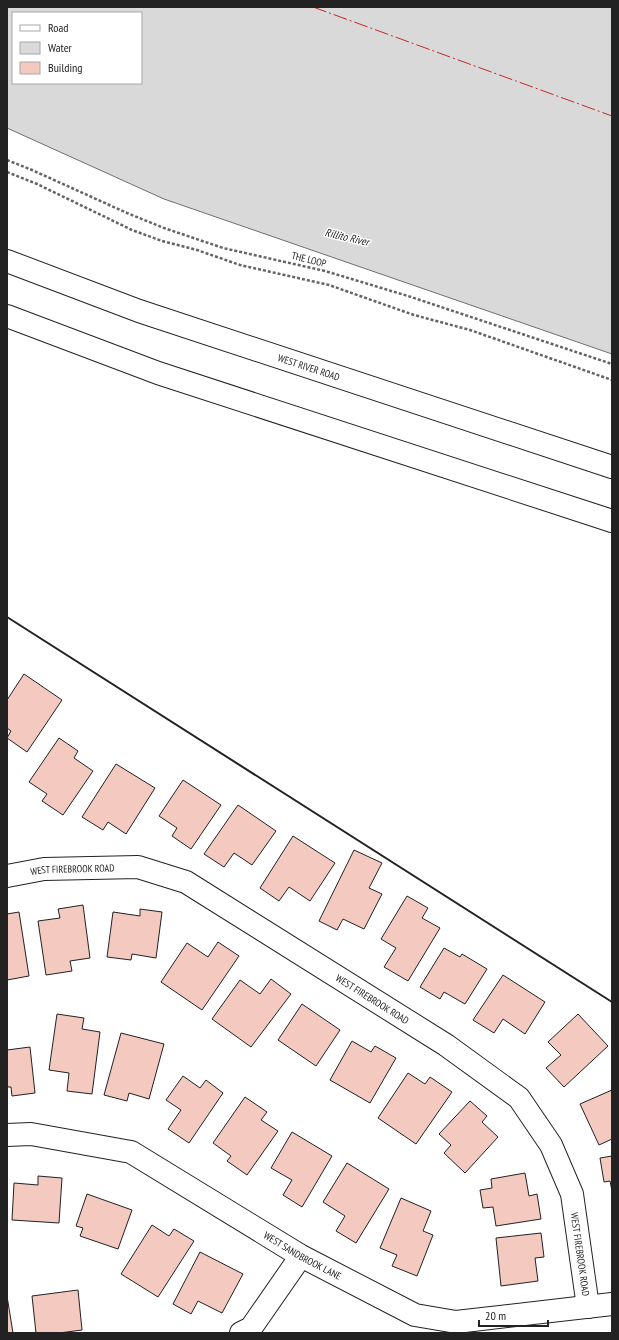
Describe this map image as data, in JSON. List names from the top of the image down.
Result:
{
  "streets": {
    "street": ["WEST RIVER ROAD", "WEST FIREBROOK ROAD", "WEST SANDBROOK LANE"],
    "path": ["THE LOOP"]
  },
  "crossings": [
    ["WEST FIREBROOK ROAD", "WEST SANDBROOK LANE"]
  ],
  "water": ["Rillito River"],
  "legend": ["Road", "Water", "Building"],
  "scale_bar": "20 m"
}
